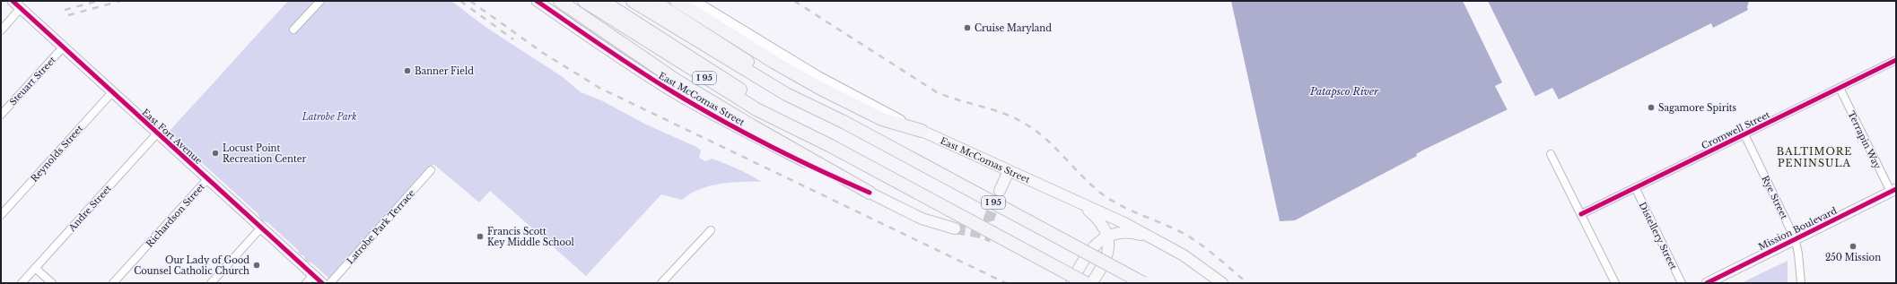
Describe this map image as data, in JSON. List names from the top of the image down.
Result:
{
  "streets": {
    "highway": ["I 95"],
    "main road": ["East McComas Street"],
    "street": [
      "Steuart Street",
      "Cromwell Street",
      "East Fort Avenue",
      "Terrapin Way",
      "Reynolds Street",
      "Rye Street",
      "Andre Street",
      "Richardson Street",
      "Latrobe Park Terrace",
      "Mission Boulevard",
      "Distellery Street"
    ]
  },
  "crossings": [
    ["Steuart Street", "East Fort Avenue"],
    ["Cromwell Street", "Terrapin Way"],
    ["Cromwell Street", "Rye Street"],
    ["Cromwell Street", "Distellery Street"],
    ["East Fort Avenue", "Reynolds Street"],
    ["East Fort Avenue", "Andre Street"],
    ["East Fort Avenue", "Richardson Street"],
    ["Terrapin Way", "Mission Boulevard"],
    ["Rye Street", "Mission Boulevard"]
  ],
  "districts": ["BALTIMORE PENINSULA"],
  "water": ["Patapsco River"],
  "parks": ["Latrobe Park"],
  "places": [
    "Cruise Maryland",
    "Banner Field",
    "Sagamore Spirits",
    "Locust Point Recreation Center",
    "Francis Scott Key Middle School",
    "250 Mission",
    "Our Lady of Good Counsel Catholic Church"
  ]
}
